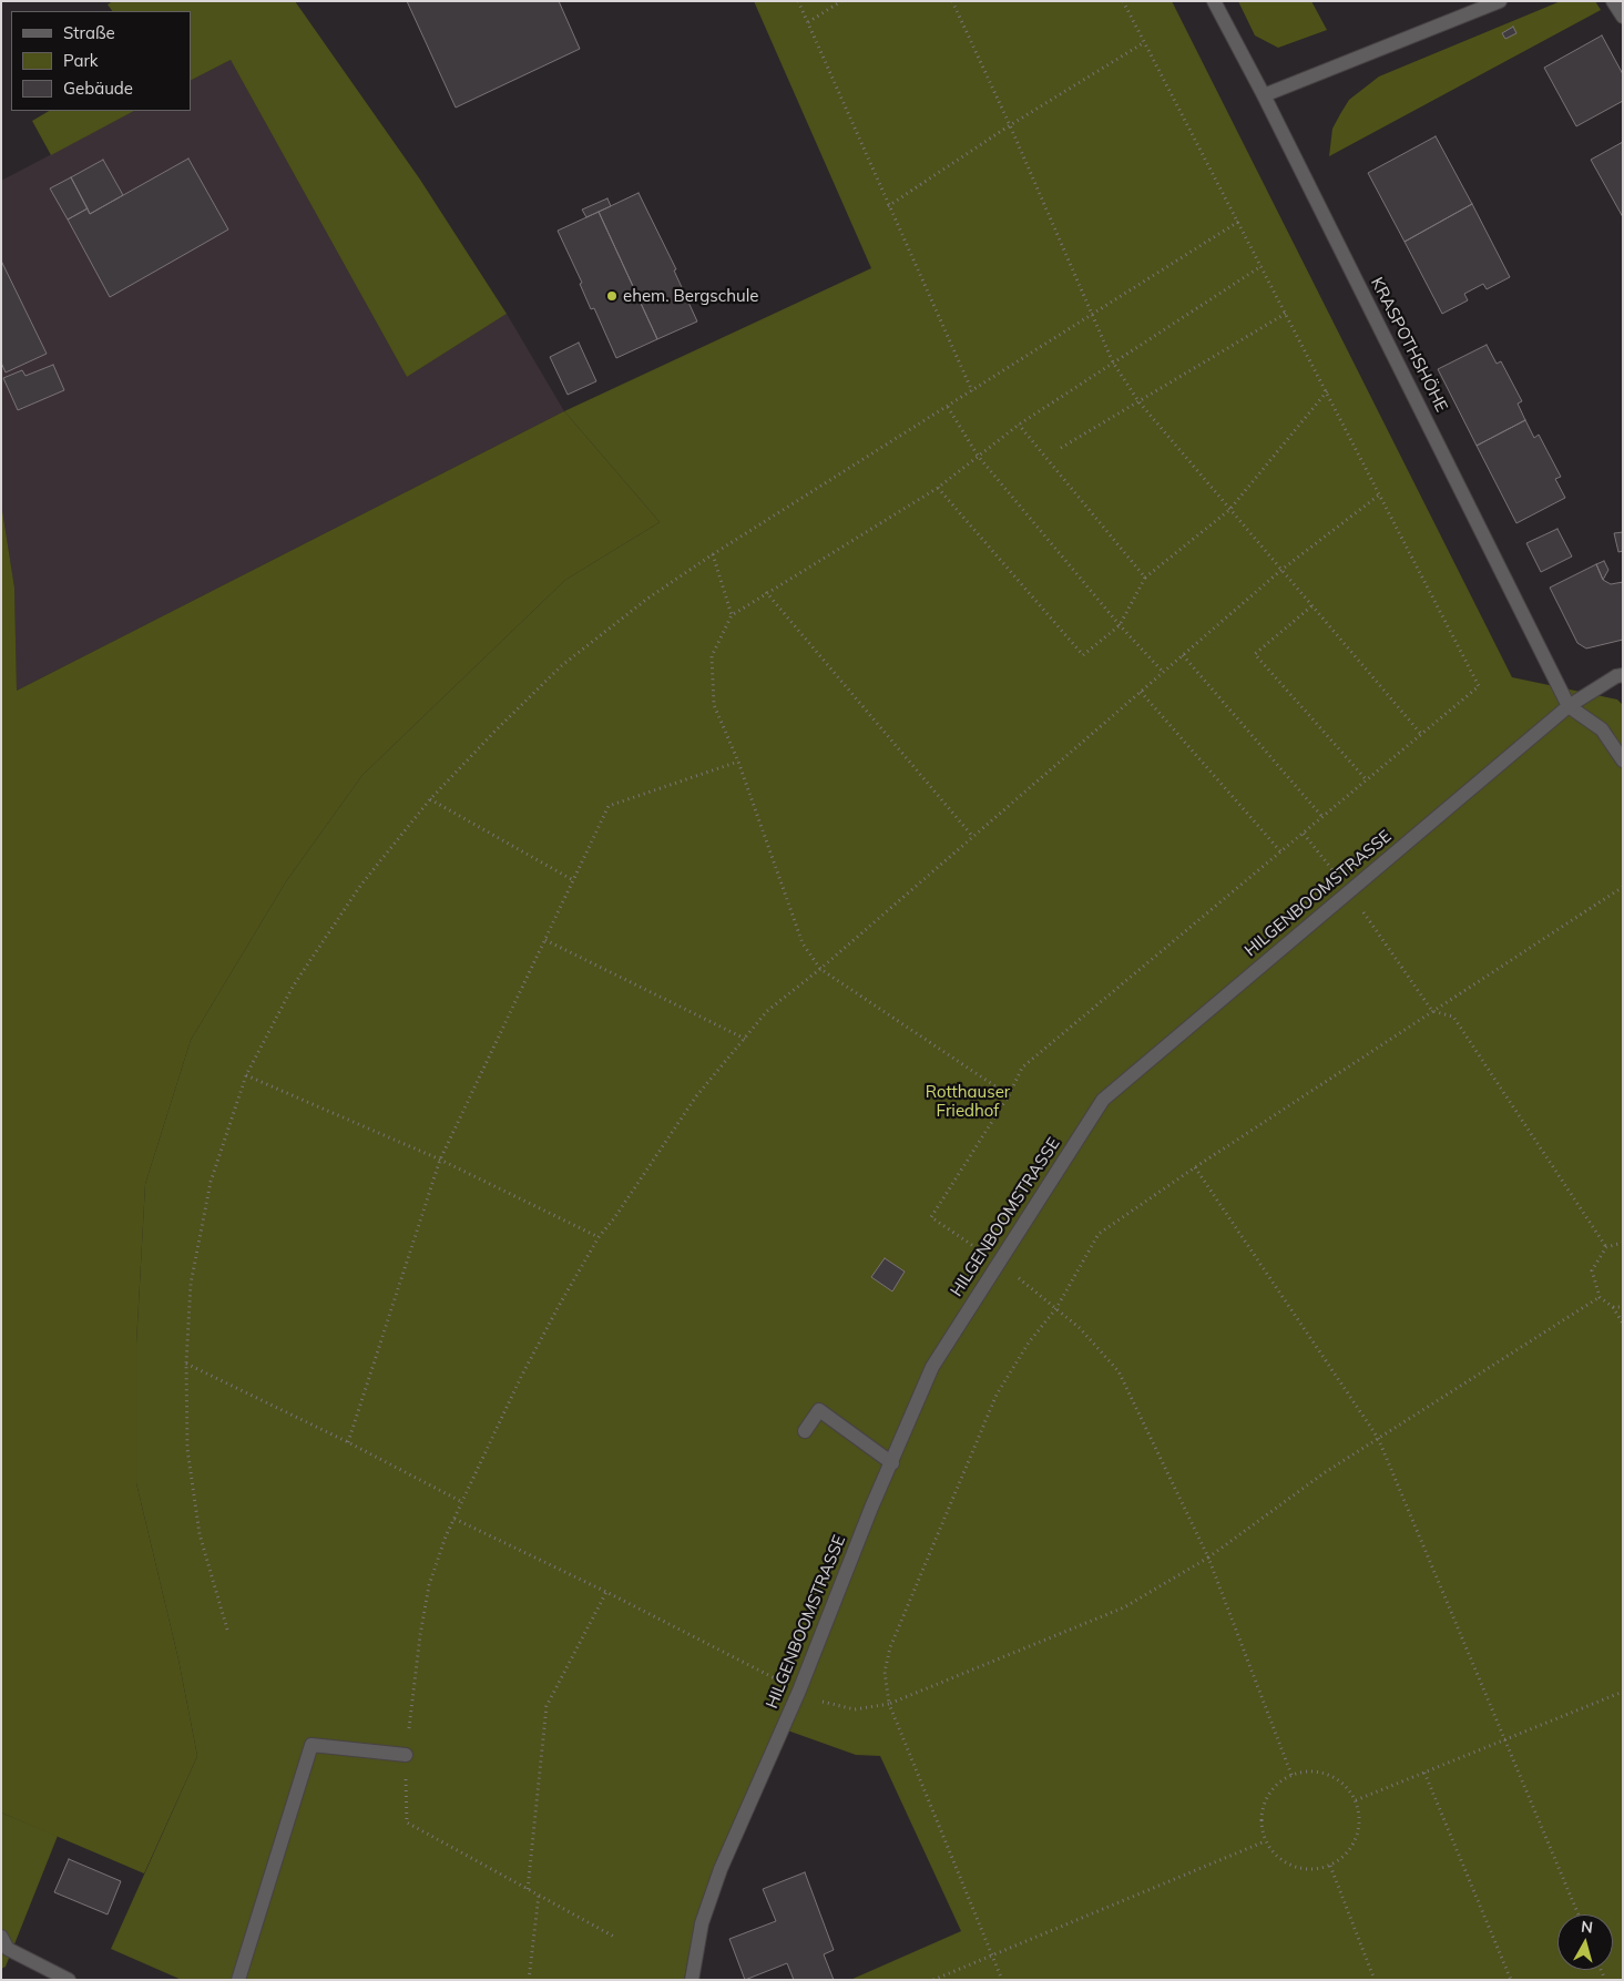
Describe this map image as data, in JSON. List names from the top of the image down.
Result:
{
  "streets": {
    "street": ["KRASPOTHSHÖHE", "HILGENBOOMSTRASSE"]
  },
  "crossings": [
    ["KRASPOTHSHÖHE", "HILGENBOOMSTRASSE"]
  ],
  "parks": ["Rotthauser Friedhof"],
  "places": ["ehem. Bergschule"],
  "legend": ["Straße", "Park", "Gebäude"],
  "north": "top"
}
